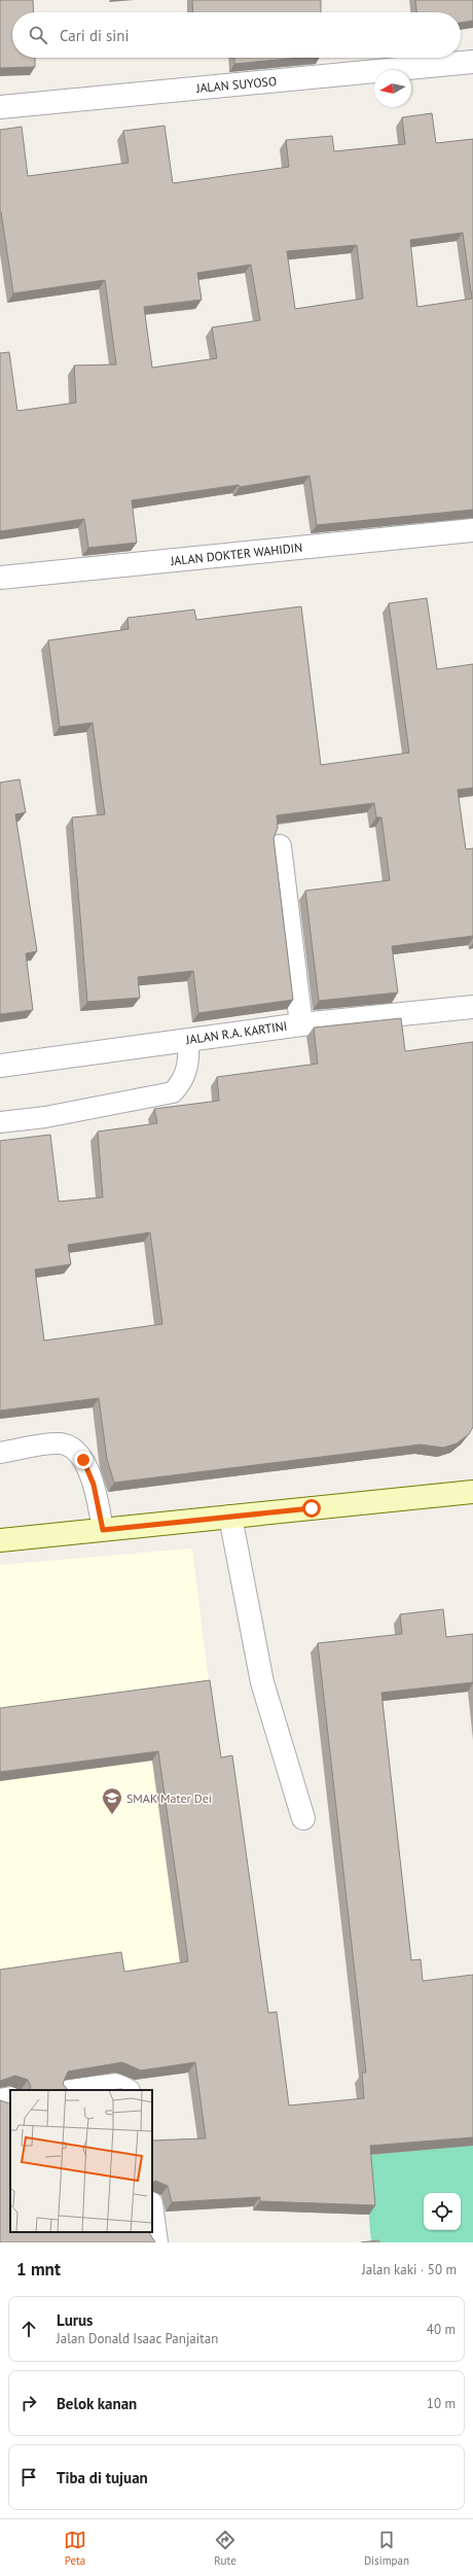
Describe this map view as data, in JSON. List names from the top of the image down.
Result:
{
  "streets": {
    "street": ["JALAN SUYOSO", "JALAN DOKTER WAHIDIN", "JALAN R.A. KARTINI"]
  },
  "places": {
    "school or university": ["SMAK Mater Dei"]
  },
  "north": "left",
  "page": {
    "search": "Cari di sini",
    "heading": ["1 mnt", "Jalan kaki · 50 m"],
    "list": [
      ["Lurus", "Jalan Donald Isaac Panjaitan", "40 m"],
      ["Belok kanan", "10 m"],
      "Tiba di tujuan"
    ],
    "nav": ["Peta", "Rute", "Disimpan"]
  }
}
